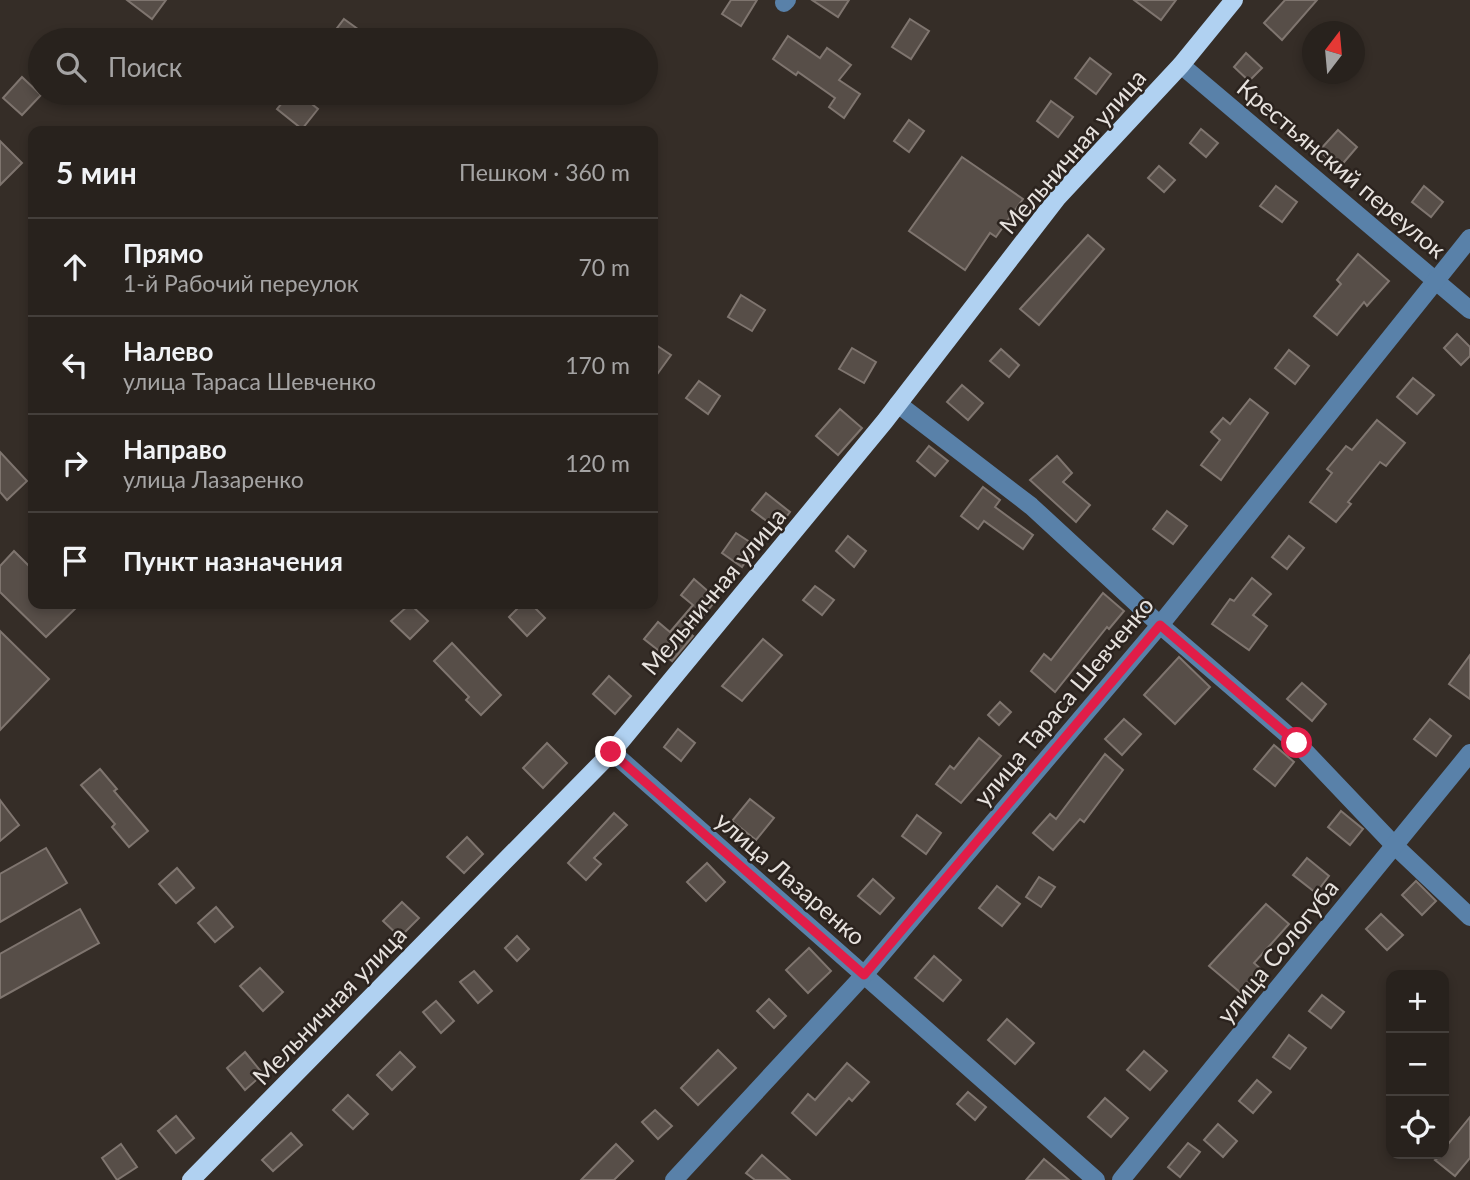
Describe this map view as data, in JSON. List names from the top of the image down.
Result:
{
  "streets": {
    "main road": ["Мельничная улица"],
    "street": [
      "Крестьянский переулок",
      "улица Тараса Шевченко",
      "улица Лазаренко",
      "улица Сологуба"
    ]
  },
  "crossings": [
    ["Мельничная улица", "Крестьянский переулок"],
    ["Мельничная улица", "улица Лазаренко"],
    ["Крестьянский переулок", "улица Тараса Шевченко"],
    ["улица Тараса Шевченко", "улица Лазаренко"]
  ],
  "north": "top",
  "page": {
    "search": "Поиск",
    "heading": ["5 мин", "Пешком · 360 m"],
    "list": [
      ["Прямо", "1-й Рабочий переулок", "70 m"],
      ["Налево", "улица Тараса Шевченко", "170 m"],
      ["Направо", "улица Лазаренко", "120 m"],
      "Пункт назначения"
    ],
    "map_buttons": ["+", "−"]
  }
}
